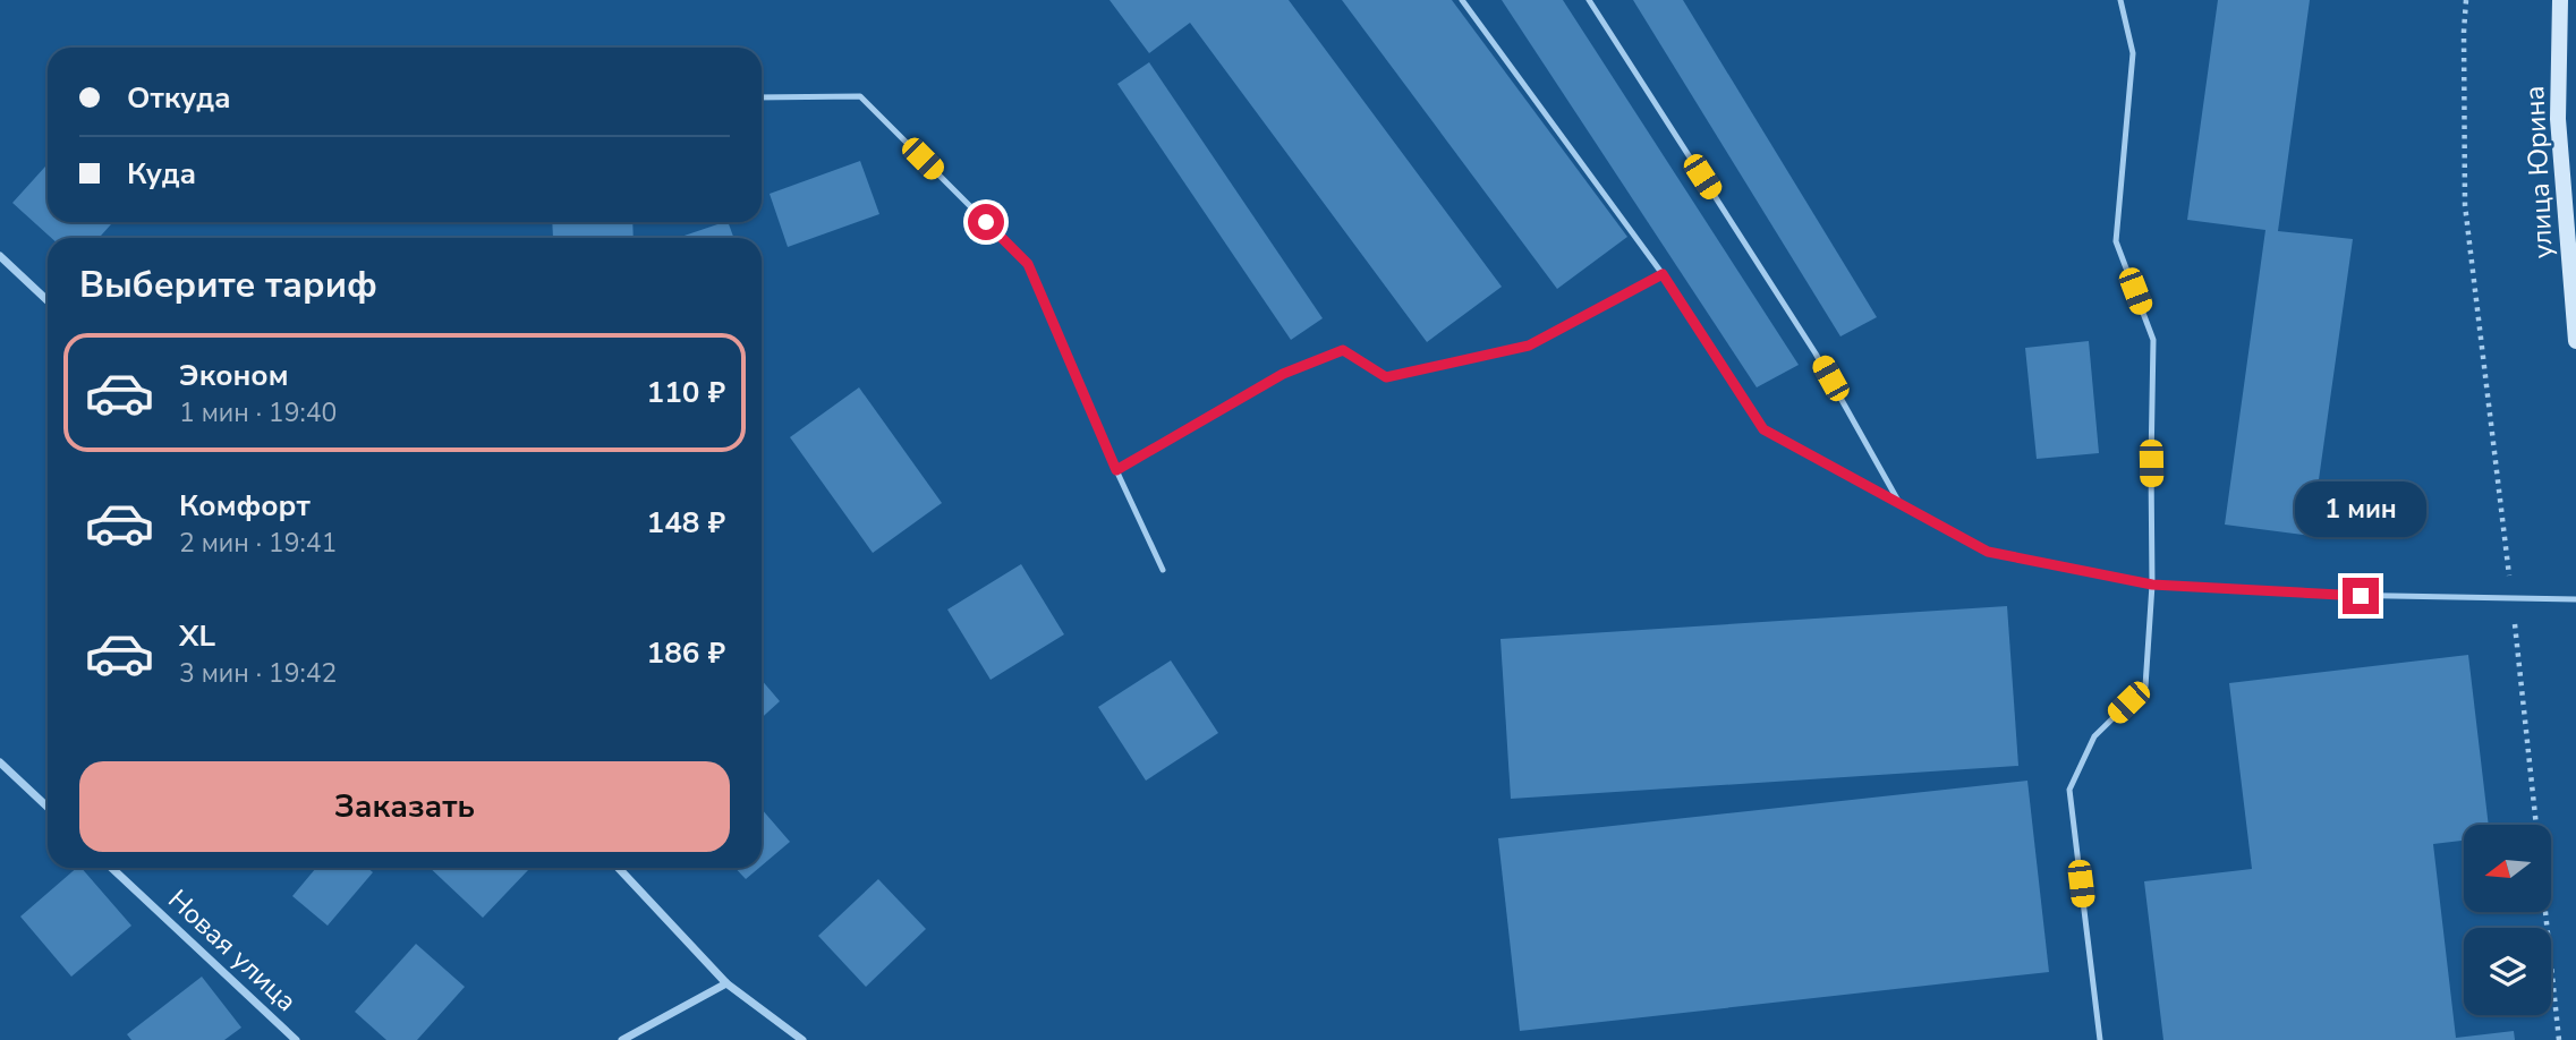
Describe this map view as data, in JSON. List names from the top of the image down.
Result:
{
  "streets": {
    "main road": ["улица Юрина"],
    "street": ["Новая улица"]
  },
  "north": "left",
  "page": {
    "banner": ["Откуда", "Куда"],
    "heading": "Выберите тариф",
    "list": [
      {
        "name": "Эконом",
        "note": "1 мин · 19:40",
        "value": "110 ₽"
      },
      {
        "name": "Комфорт",
        "note": "2 мин · 19:41",
        "value": "148 ₽"
      },
      {
        "name": "XL",
        "note": "3 мин · 19:42",
        "value": "186 ₽"
      }
    ],
    "bubble": "1 мин",
    "buttons": "Заказать"
  }
}
